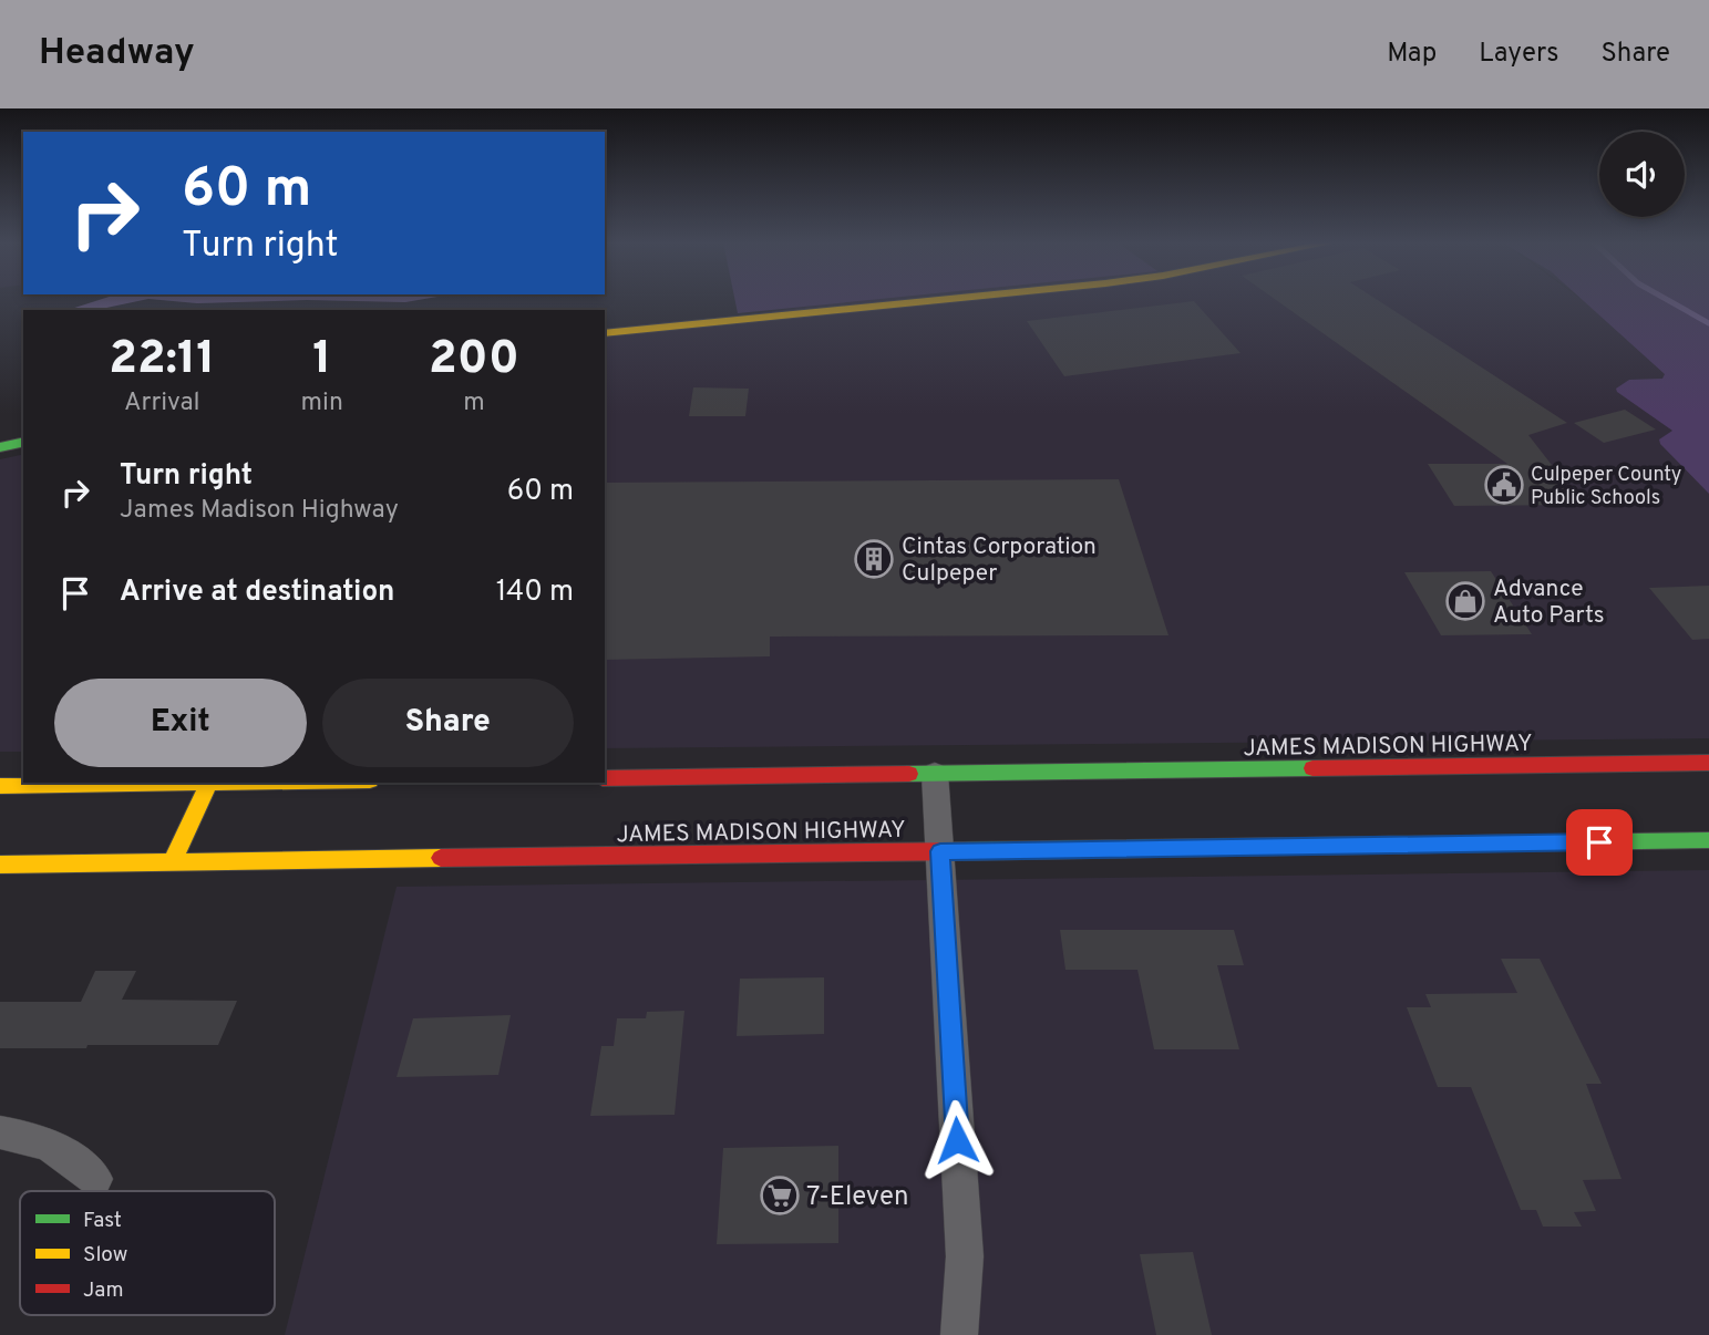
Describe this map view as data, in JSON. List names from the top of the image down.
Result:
{
  "streets": {
    "main road": ["JAMES MADISON HIGHWAY"]
  },
  "places": {
    "public building": ["Culpeper County Public Schools"],
    "building": ["Cintas Corporation Culpeper"],
    "shop": ["Advance Auto Parts"],
    "supermarket": ["7-Eleven"]
  },
  "legend": ["Fast", "Slow", "Jam"],
  "page": {
    "header": "Headway",
    "nav": ["Map", "Layers", "Share"],
    "turn": ["60 m", "Turn right"],
    "eta": [
      "22:11",
      "Arrival",
      "1",
      "min",
      "200",
      "m"
    ],
    "list": [
      {
        "name": "Turn right",
        "note": "James Madison Highway",
        "value": "60 m"
      },
      {
        "name": "Arrive at destination",
        "value": "140 m"
      }
    ],
    "buttons": ["Exit", "Share"]
  }
}
